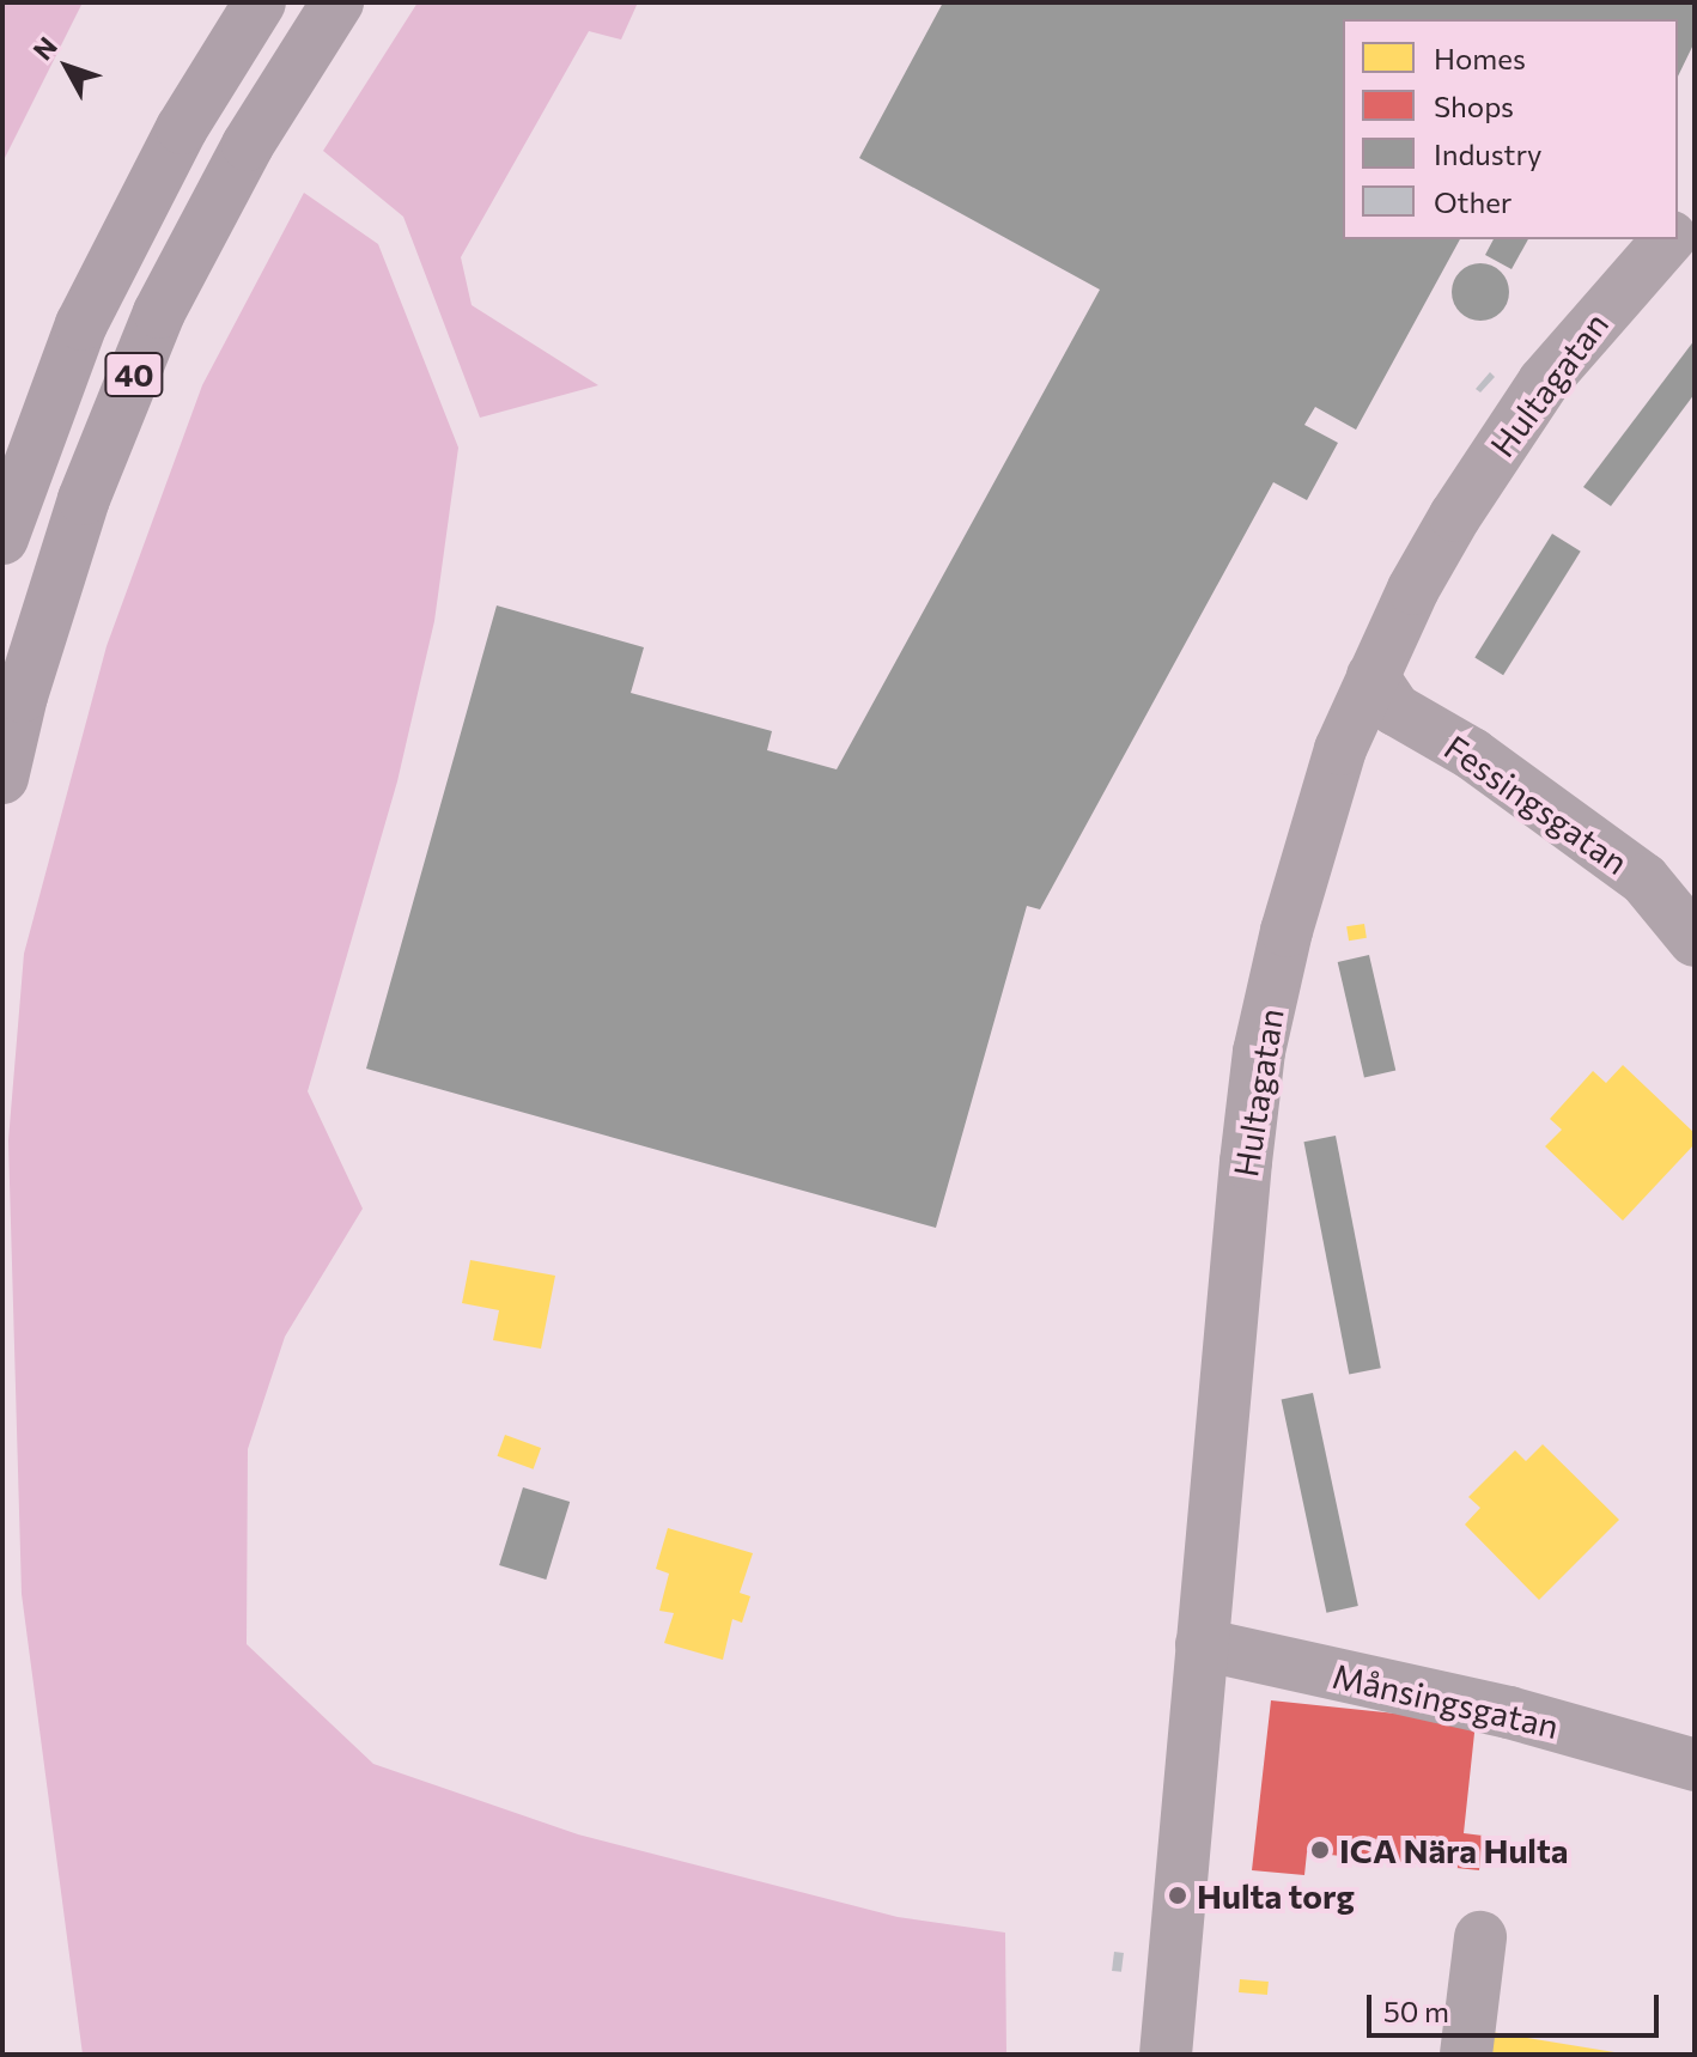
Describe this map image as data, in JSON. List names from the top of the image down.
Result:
{
  "streets": {
    "highway": ["40"],
    "street": ["Hultagatan", "Fessingsgatan", "Månsingsgatan"]
  },
  "crossings": [
    ["Hultagatan", "Fessingsgatan"],
    ["Hultagatan", "Månsingsgatan"]
  ],
  "places": ["ICA Nära Hulta", "Hulta torg"],
  "legend": [
    "Homes",
    "Shops",
    "Industry",
    "Other"
  ],
  "scale_bar": "50 m",
  "north": "top left"
}
